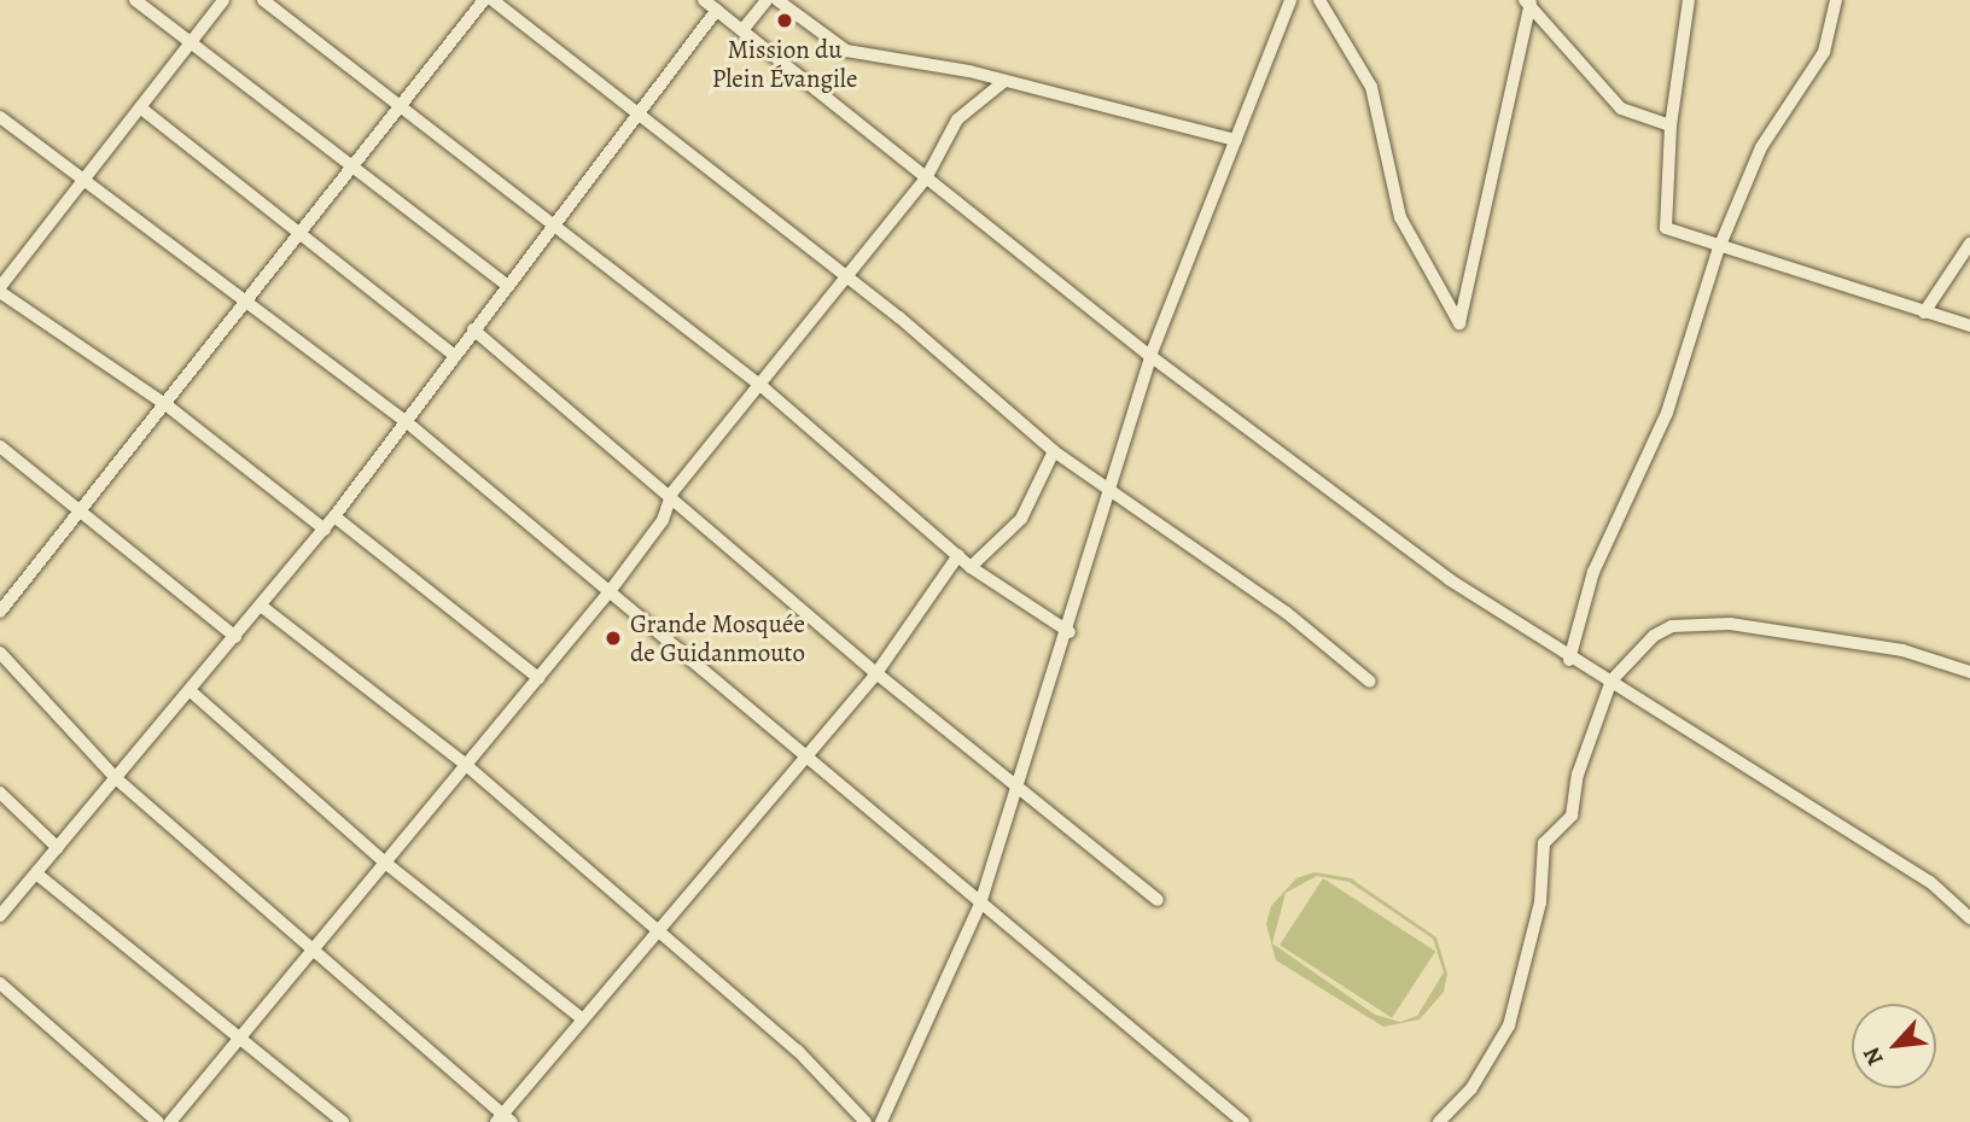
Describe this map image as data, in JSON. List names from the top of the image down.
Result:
{
  "places": ["Mission du Plein Évangile", "Grande Mosquée de Guidanmouto"],
  "north": "bottom left"
}
